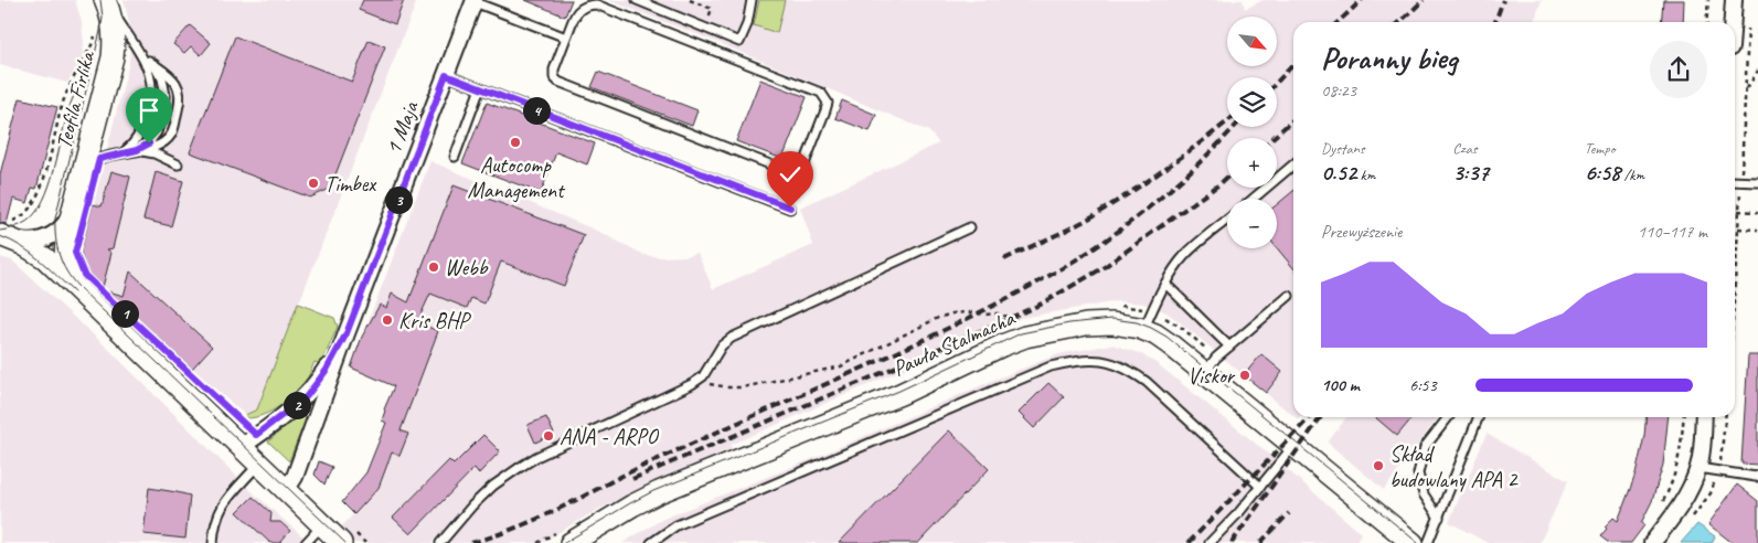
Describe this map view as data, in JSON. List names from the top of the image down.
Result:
{
  "streets": {
    "street": ["Teofila Firlika", "1 Maja", "Pawła Stalmacha"]
  },
  "places": [
    "Autocomp Management",
    "Timbex",
    "Webb",
    "Kris BHP",
    "Viskor",
    "ANA - ARPO",
    "Skład budowlany APA 2"
  ],
  "north": "bottom right",
  "page": {
    "map_buttons": ["+", "−"],
    "heading": ["Poranny bieg", "08:23"],
    "pins": [
      "4",
      "3",
      "1",
      "2"
    ],
    "stats": [
      ["Dystans", "0.52 km"],
      ["Czas", "3:37"],
      ["Tempo", "6:58 /km"]
    ],
    "chart": ["Przewyższenie", "110–117 m"],
    "list": [
      {
        "name": "100 m",
        "note": "6:53"
      }
    ]
  }
}
